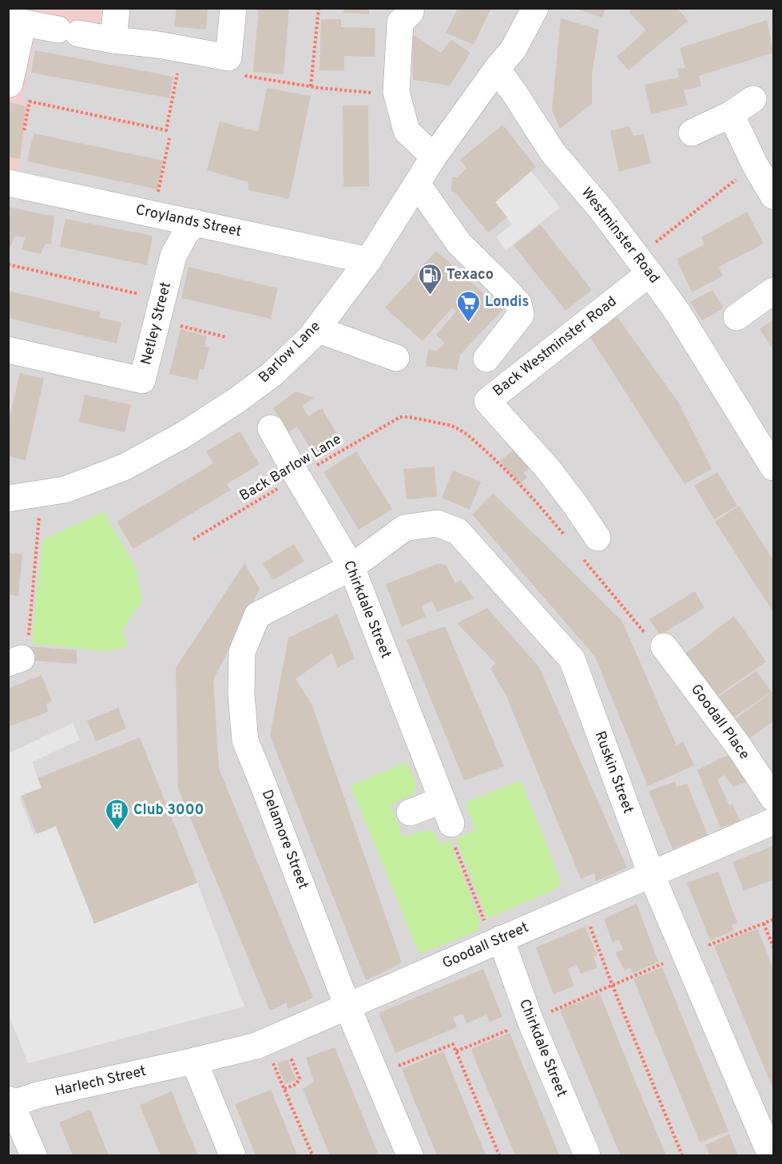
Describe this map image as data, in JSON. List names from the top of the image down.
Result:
{
  "streets": {
    "street": [
      "Croylands Street",
      "Westminster Road",
      "Netley Street",
      "Back Westminster Road",
      "Barlow Lane",
      "Chirkdale Street",
      "Goodall Place",
      "Ruskin Street",
      "Delamore Street",
      "Goodall Street",
      "Harlech Street"
    ],
    "path": ["Back Barlow Lane"]
  },
  "crossings": [
    ["Croylands Street", "Netley Street"],
    ["Croylands Street", "Barlow Lane"],
    ["Westminster Road", "Back Westminster Road"],
    ["Westminster Road", "Barlow Lane"],
    ["Back Barlow Lane", "Chirkdale Street"],
    ["Chirkdale Street", "Ruskin Street"],
    ["Chirkdale Street", "Delamore Street"],
    ["Chirkdale Street", "Goodall Street"],
    ["Ruskin Street", "Delamore Street"],
    ["Ruskin Street", "Goodall Street"],
    ["Delamore Street", "Goodall Street"],
    ["Goodall Street", "Harlech Street"]
  ],
  "places": {
    "fuel station": ["Texaco"],
    "supermarket": ["Londis"],
    "building": ["Club 3000"]
  }
}
